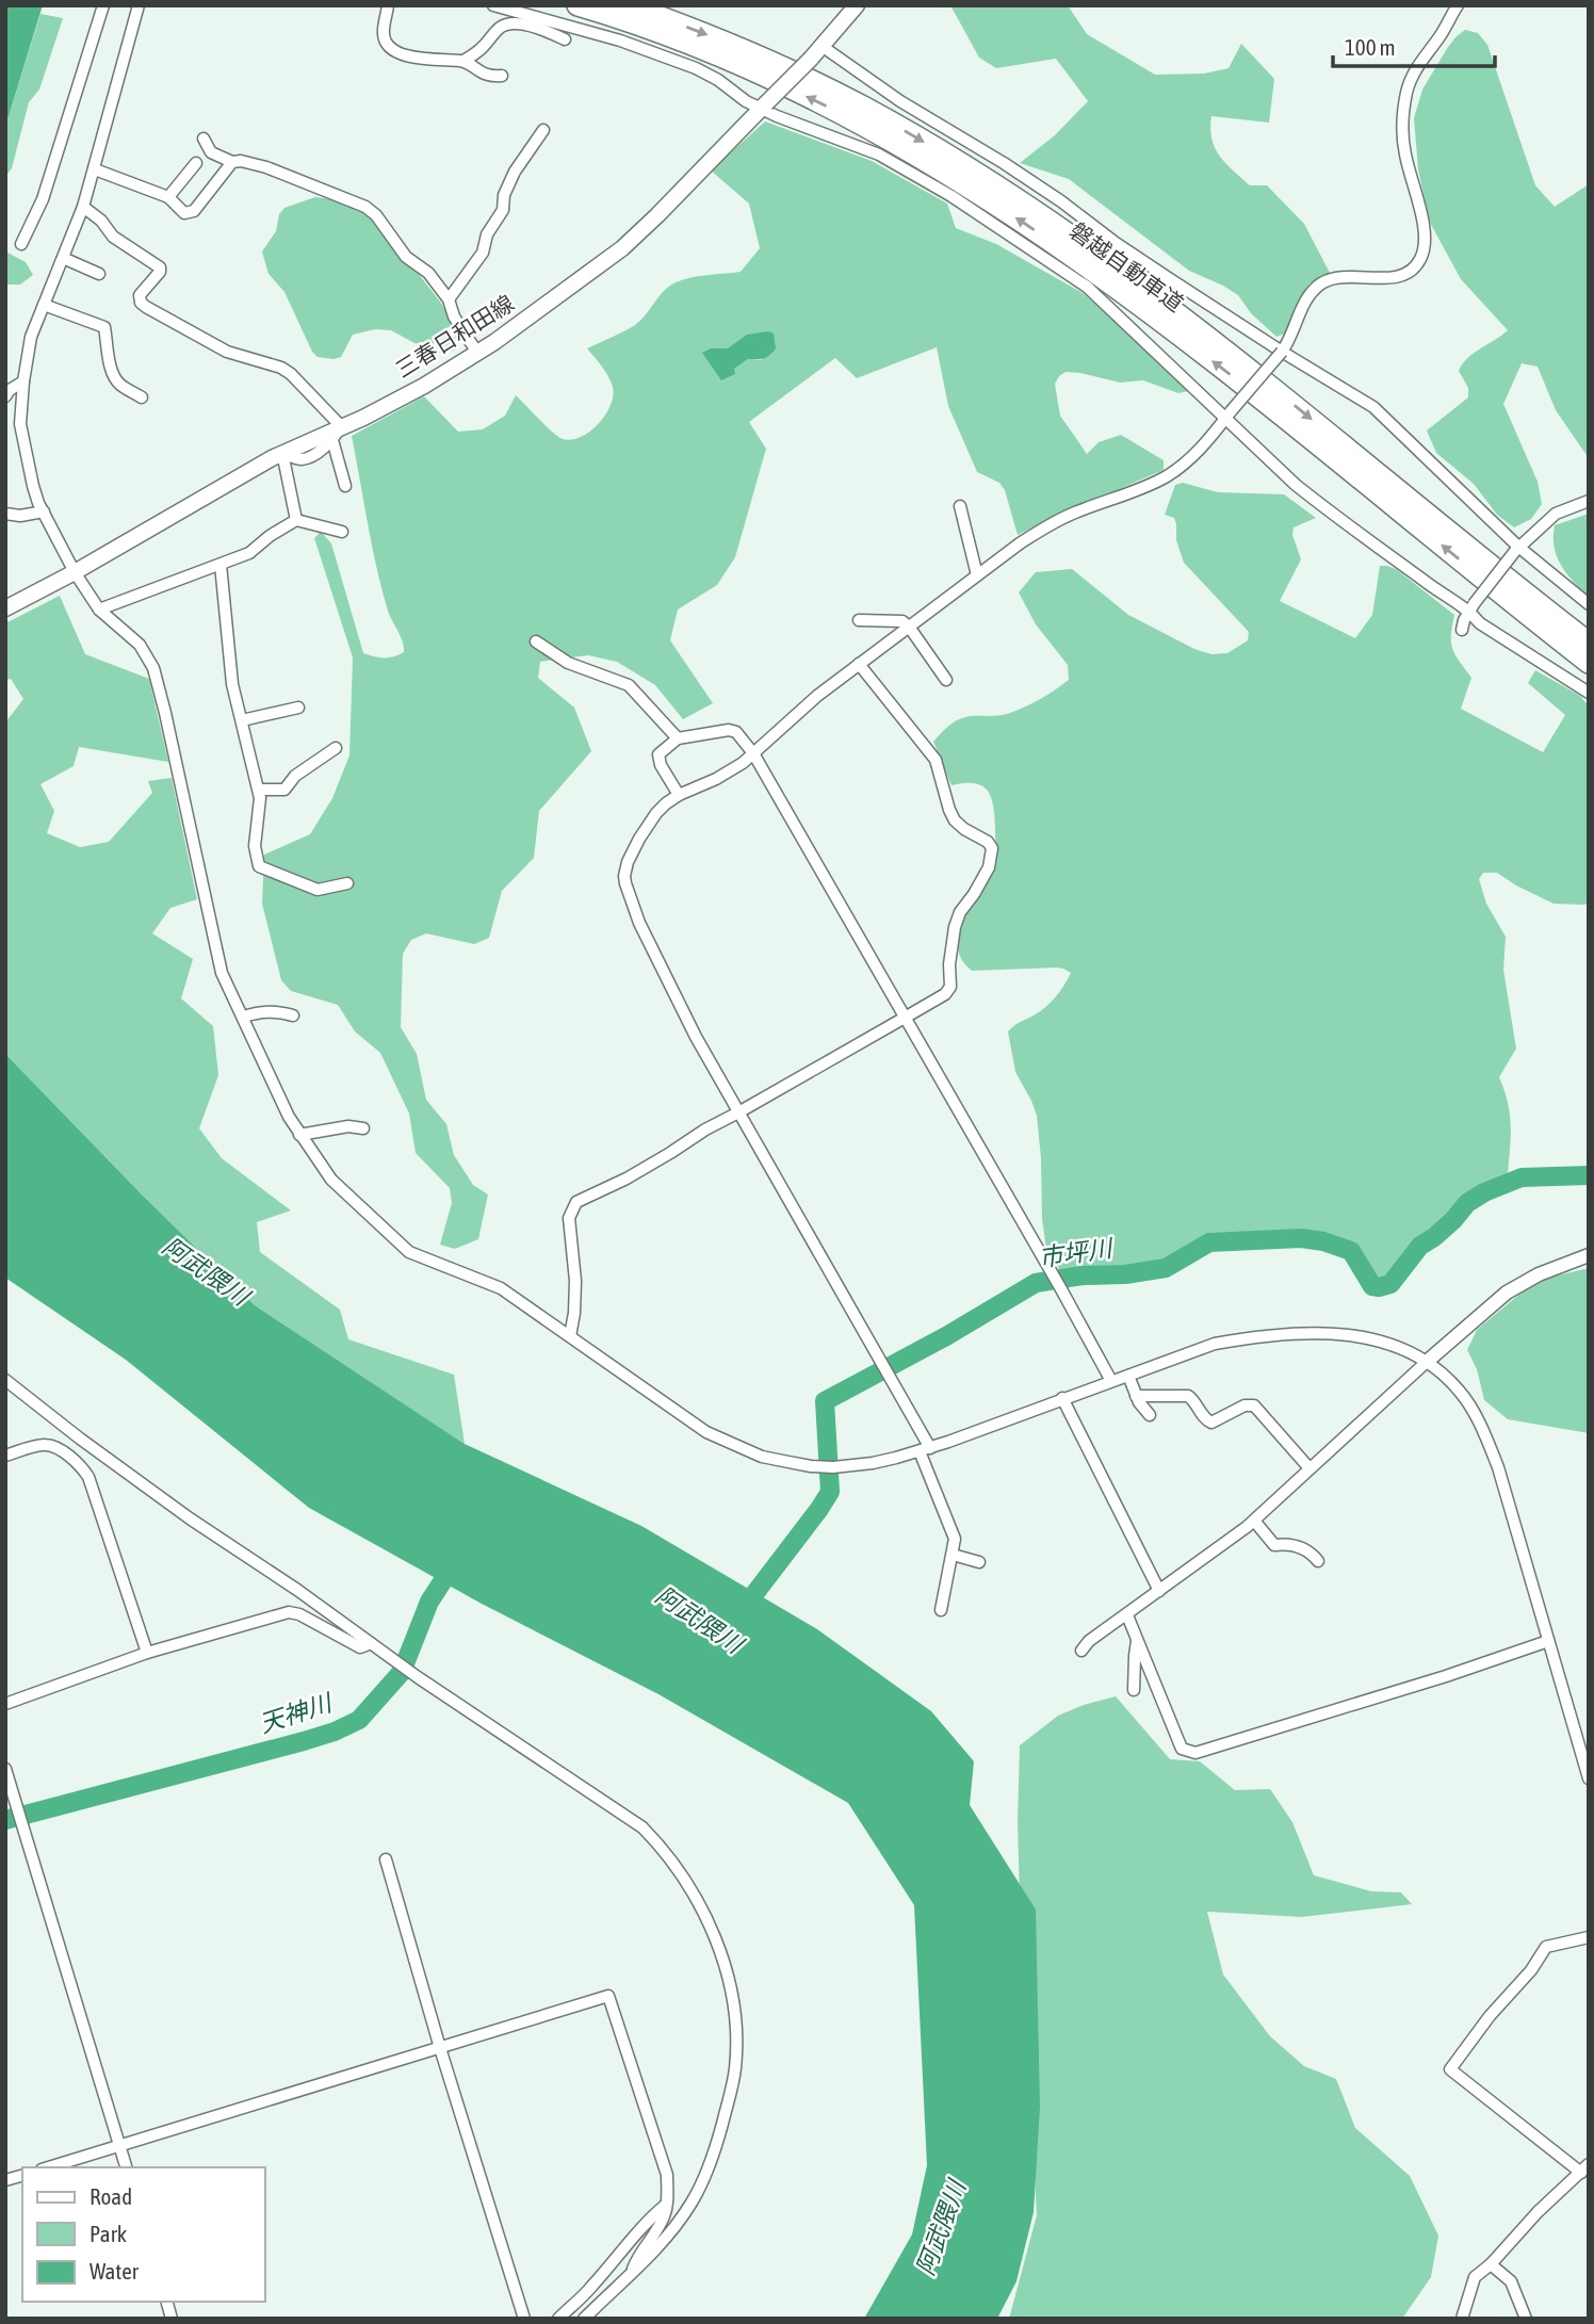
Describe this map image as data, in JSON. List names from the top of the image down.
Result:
{
  "streets": {
    "highway": ["磐越自動車道"],
    "main road": ["三春日和田線"]
  },
  "water": ["市坪川", "阿武隈川", "天神川"],
  "legend": ["Road", "Park", "Water"],
  "scale_bar": "100 m"
}
